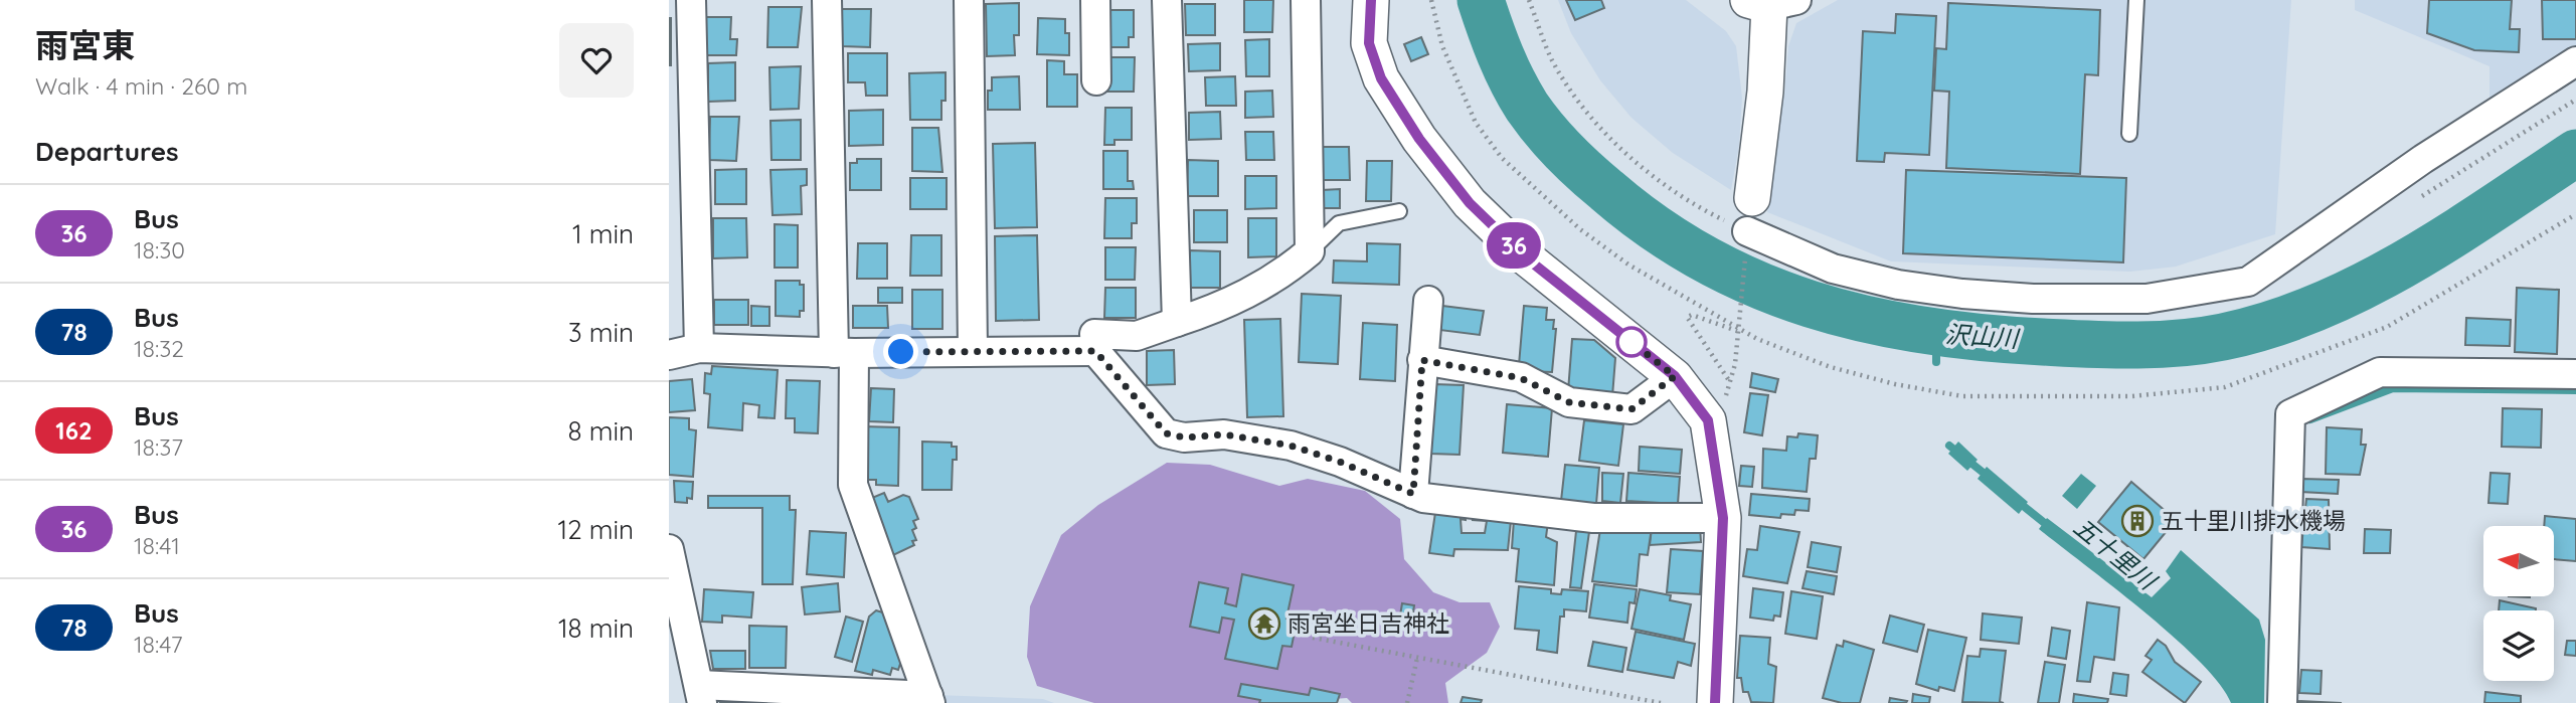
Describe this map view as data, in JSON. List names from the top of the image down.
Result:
{
  "water": ["沢山川", "五十里川"],
  "places": {
    "building": ["五十里川排水機場"],
    "temple": ["雨宮坐日吉神社"]
  },
  "lines": ["bus line 36"],
  "north": "left",
  "page": {
    "heading": [
      ["雨宮東", "Walk · 4 min · 260 m"],
      "Departures"
    ],
    "on_map": "36",
    "list": [
      {
        "mark": "36",
        "name": "Bus",
        "note": "18:30",
        "value": "1 min"
      },
      {
        "mark": "78",
        "name": "Bus",
        "note": "18:32",
        "value": "3 min"
      },
      {
        "mark": "162",
        "name": "Bus",
        "note": "18:37",
        "value": "8 min"
      },
      {
        "mark": "36",
        "name": "Bus",
        "note": "18:41",
        "value": "12 min"
      },
      {
        "mark": "78",
        "name": "Bus",
        "note": "18:47",
        "value": "18 min"
      }
    ]
  }
}
